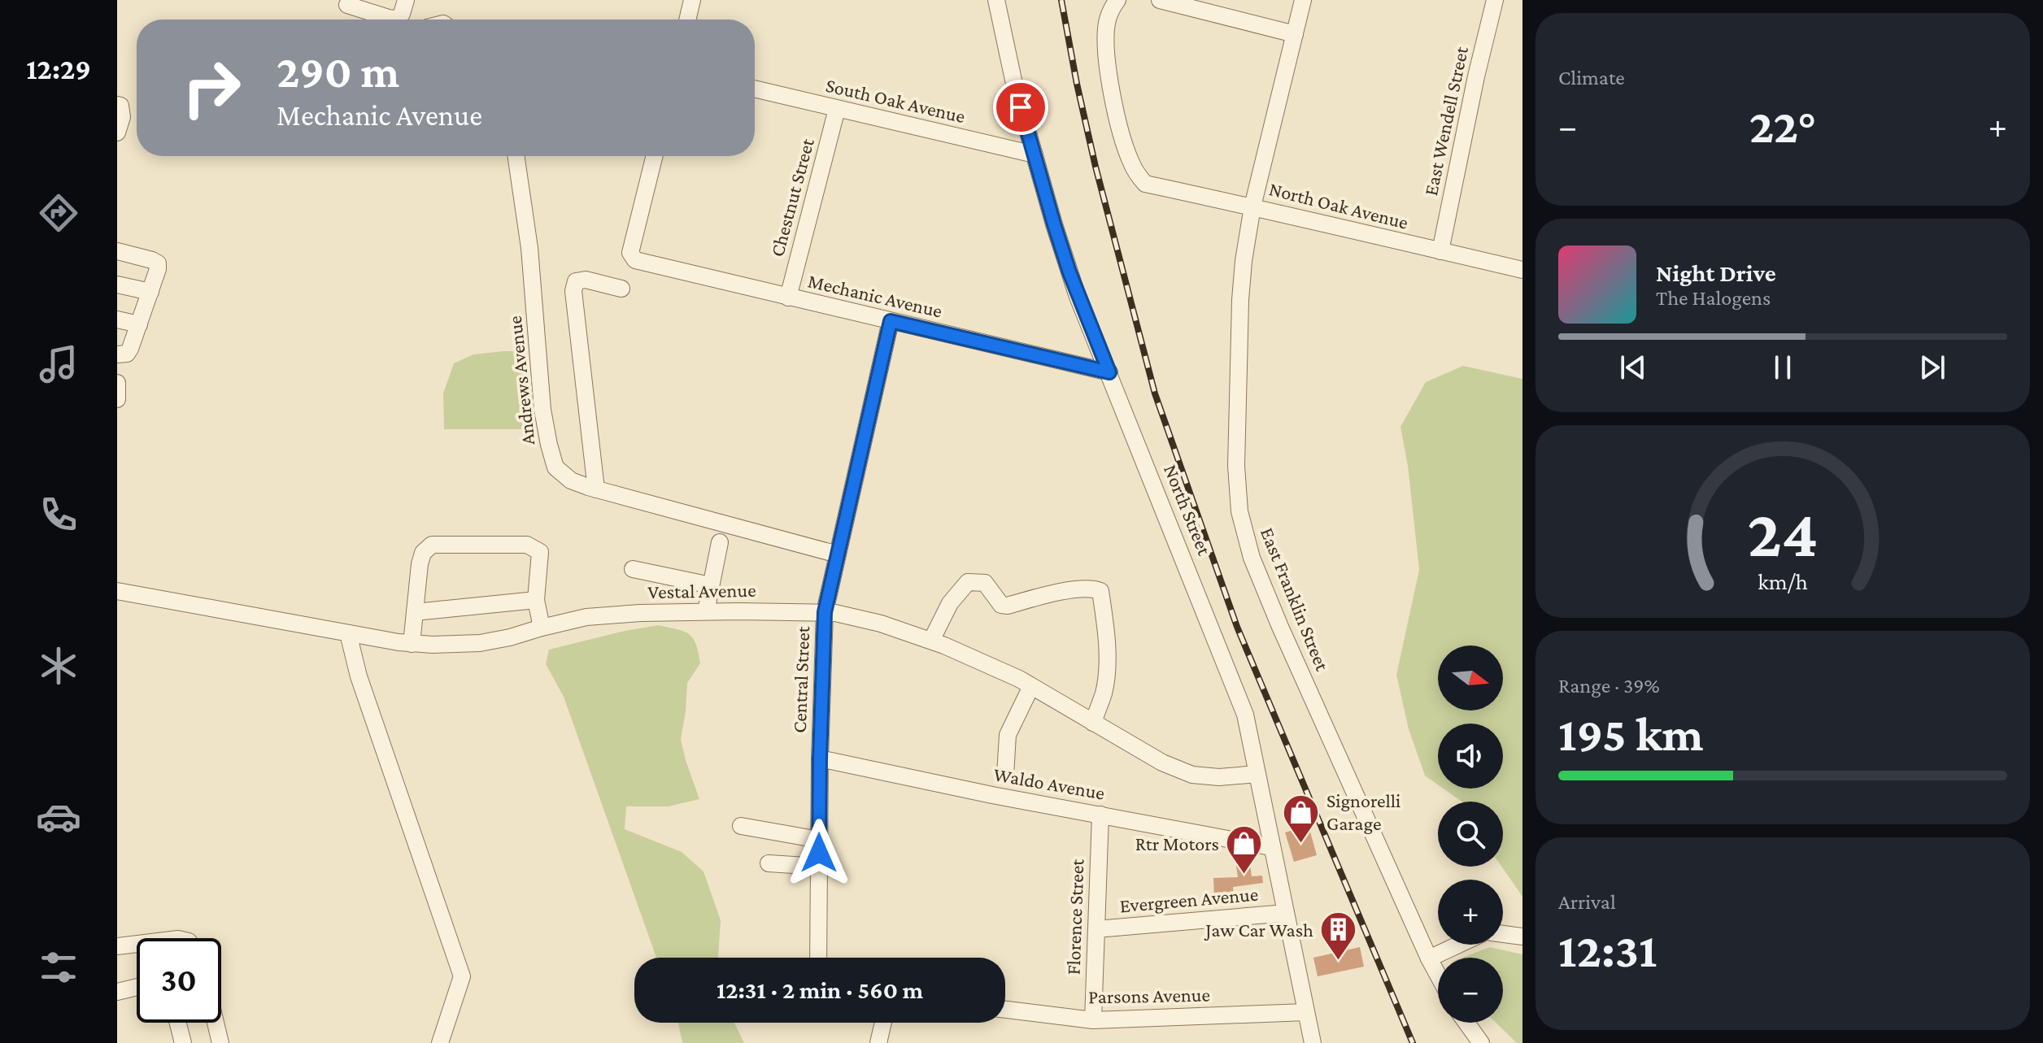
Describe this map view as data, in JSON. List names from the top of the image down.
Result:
{
  "streets": {
    "street": [
      "South Oak Avenue",
      "East Wendell Street",
      "Chestnut Street",
      "North Oak Avenue",
      "Mechanic Avenue",
      "Andrews Avenue",
      "North Street",
      "Vestal Avenue",
      "East Franklin Street",
      "Central Street",
      "Waldo Avenue",
      "Evergreen Avenue",
      "Florence Street",
      "Parsons Avenue"
    ]
  },
  "crossings": [
    ["South Oak Avenue", "Chestnut Street"],
    ["South Oak Avenue", "North Street"],
    ["East Wendell Street", "North Oak Avenue"],
    ["Chestnut Street", "Mechanic Avenue"],
    ["North Oak Avenue", "East Franklin Street"],
    ["Mechanic Avenue", "North Street"],
    ["Mechanic Avenue", "Central Street"],
    ["Andrews Avenue", "Central Street"],
    ["North Street", "Vestal Avenue"],
    ["North Street", "Waldo Avenue"],
    ["North Street", "Evergreen Avenue"],
    ["North Street", "Parsons Avenue"],
    ["Vestal Avenue", "Central Street"],
    ["Central Street", "Waldo Avenue"],
    ["Waldo Avenue", "Florence Street"],
    ["Evergreen Avenue", "Florence Street"],
    ["Florence Street", "Parsons Avenue"]
  ],
  "places": {
    "shop": ["Signorelli Garage", "Rtr Motors"],
    "building": ["Jaw Car Wash"]
  },
  "north": "right",
  "page": {
    "tabs": "12:29",
    "tile": [
      "Climate",
      ["Range · 39%", "195 km"],
      ["Arrival", "12:31"]
    ],
    "turn": ["290 m", "Mechanic Avenue"],
    "heat": ["−", "22°", "+"],
    "song": ["Night Drive", "The Halogens"],
    "map_buttons": ["+", "−"],
    "limit": "30",
    "trip": "12:31 · 2 min · 560 m",
    "gauge": ["24", "km/h"]
  }
}
